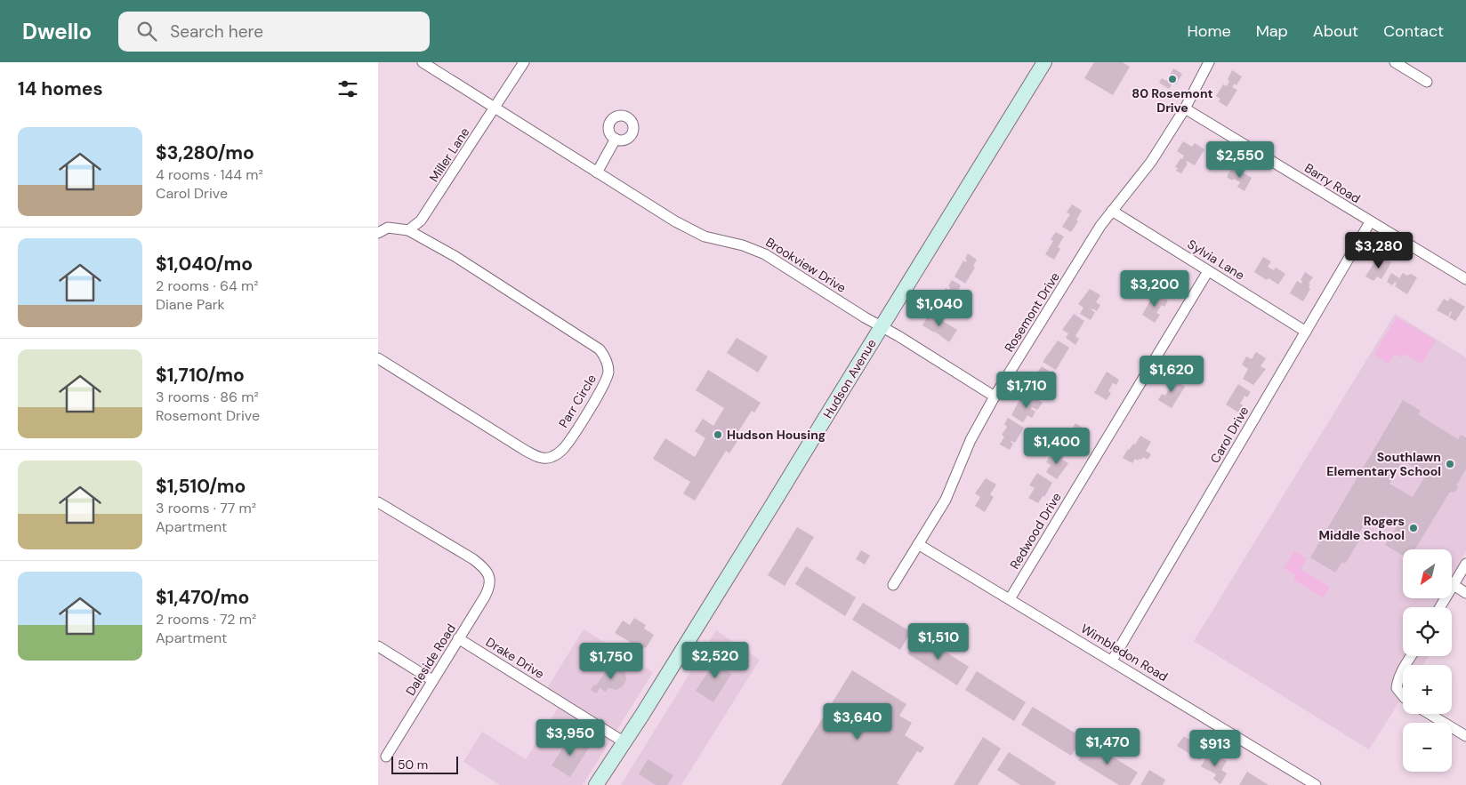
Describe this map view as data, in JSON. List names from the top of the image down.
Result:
{
  "streets": {
    "main road": ["Hudson Avenue"],
    "street": [
      "Miller Lane",
      "Barry Road",
      "Sylvia Lane",
      "Brookview Drive",
      "Rosemont Drive",
      "Parr Circle",
      "Carol Drive",
      "Redwood Drive",
      "Wimbledon Road",
      "Drake Drive",
      "Daleside Road"
    ]
  },
  "crossings": [
    ["Miller Lane", "Brookview Drive"],
    ["Miller Lane", "Parr Circle"],
    ["Barry Road", "Rosemont Drive"],
    ["Barry Road", "Carol Drive"],
    ["Sylvia Lane", "Rosemont Drive"],
    ["Sylvia Lane", "Carol Drive"],
    ["Sylvia Lane", "Redwood Drive"],
    ["Brookview Drive", "Rosemont Drive"],
    ["Brookview Drive", "Hudson Avenue"],
    ["Rosemont Drive", "Wimbledon Road"],
    ["Hudson Avenue", "Drake Drive"],
    ["Carol Drive", "Wimbledon Road"],
    ["Redwood Drive", "Wimbledon Road"],
    ["Drake Drive", "Daleside Road"]
  ],
  "places": [
    "80 Rosemont Drive",
    "Hudson Housing",
    "Southlawn Elementary School",
    "Rogers Middle School"
  ],
  "scale_bar": "50 m",
  "north": "bottom left",
  "page": {
    "header": "Dwello",
    "search": "Search here",
    "nav": [
      "Home",
      "Map",
      "About",
      "Contact"
    ],
    "heading": "14 homes",
    "list": [
      {
        "name": "$3,280/mo",
        "note": "4 rooms · 144 m² · Carol Drive"
      },
      {
        "name": "$1,040/mo",
        "note": "2 rooms · 64 m² · Diane Park"
      },
      {
        "name": "$1,710/mo",
        "note": "3 rooms · 86 m² · Rosemont Drive"
      },
      {
        "name": "$1,510/mo",
        "note": "3 rooms · 77 m² · Apartment"
      },
      {
        "name": "$1,470/mo",
        "note": "2 rooms · 72 m² · Apartment"
      }
    ],
    "price": [
      "$2,550",
      "$3,280",
      "$3,200",
      "$1,040",
      "$1,620",
      "$1,710",
      "$1,400",
      "$1,510",
      "$2,520",
      "$1,750",
      "$3,640",
      "$3,950",
      "$1,470",
      "$913"
    ],
    "map_buttons": ["+", "−"],
    "scale": "50 m"
  }
}
